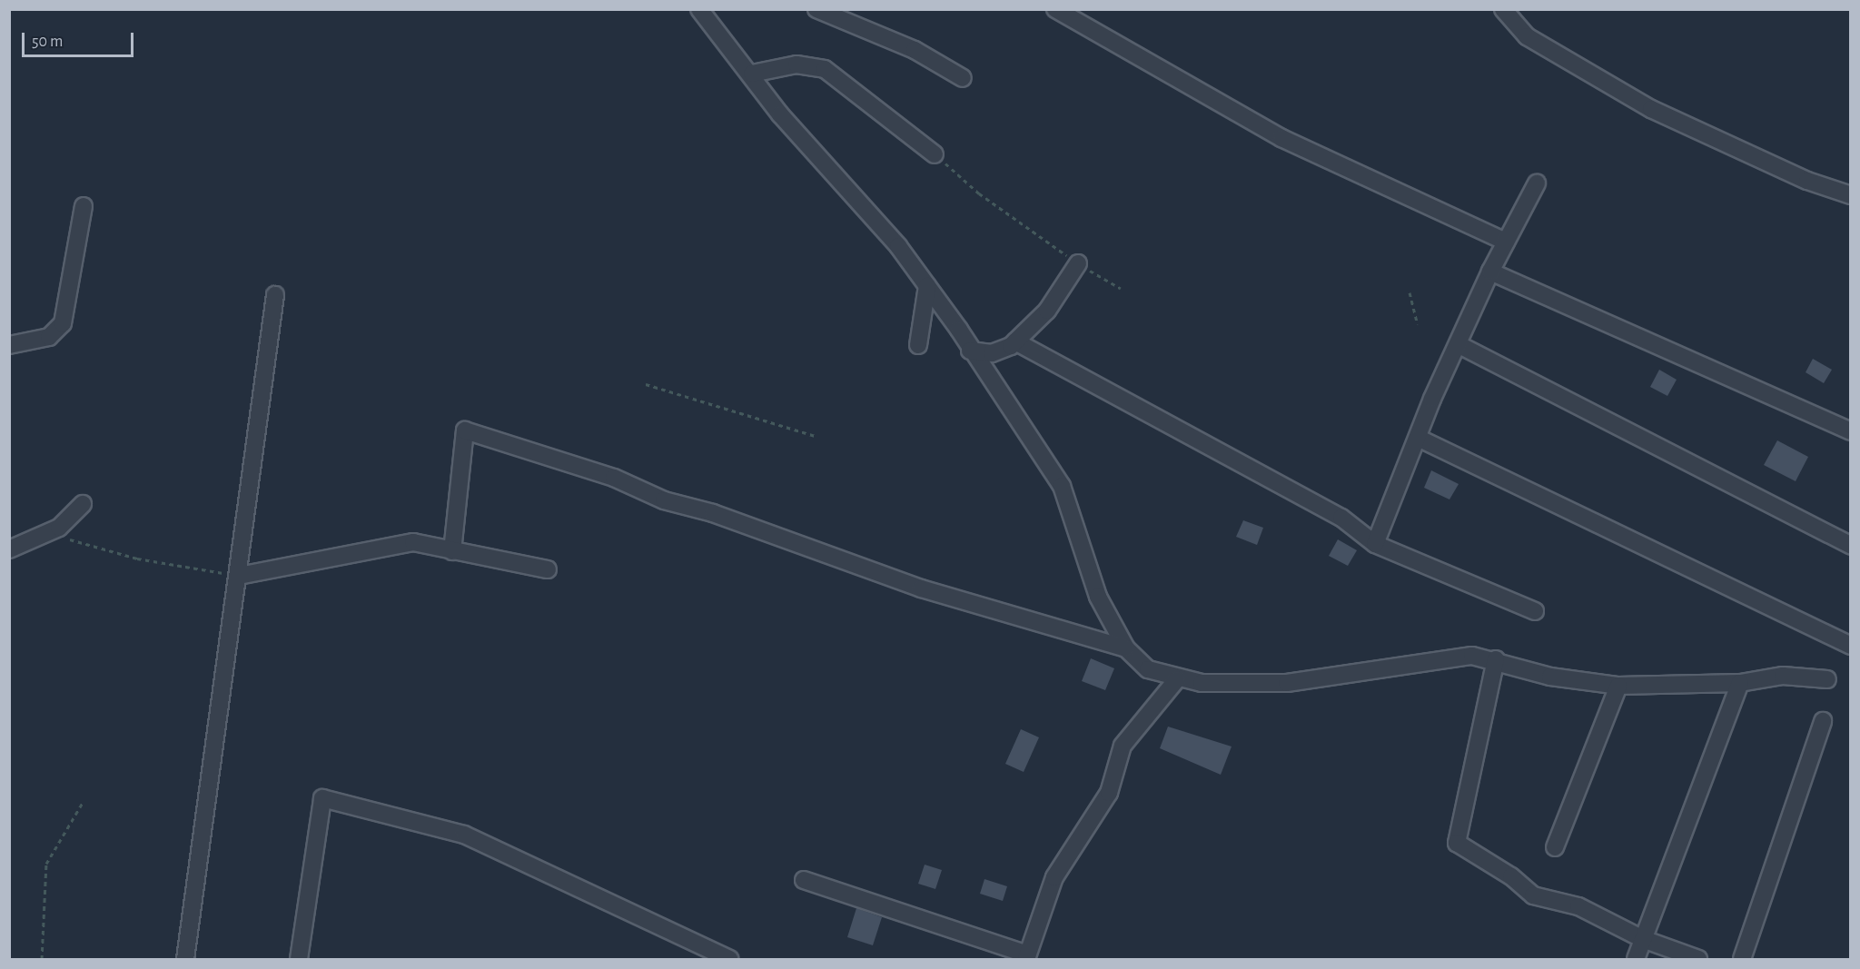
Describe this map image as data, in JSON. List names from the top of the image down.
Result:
{
  "scale_bar": "50 m"
}
